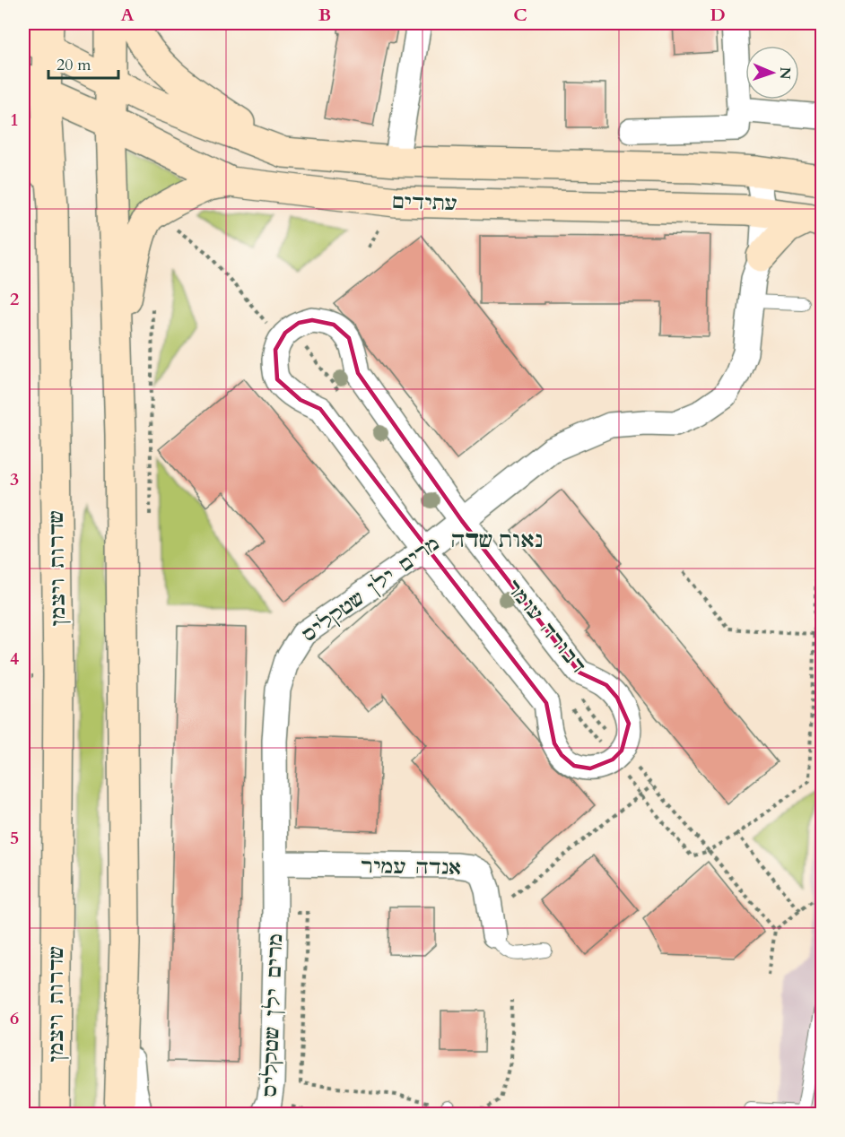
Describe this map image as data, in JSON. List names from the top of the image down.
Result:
{
  "streets": {
    "main road": ["עתידים", "שדרות ויצמן"],
    "street": ["מרים ילן שטקליס", "דבורה עומר", "אנדה עמיר"]
  },
  "crossings": [
    ["עתידים", "שדרות ויצמן"],
    ["עתידים", "מרים ילן שטקליס"],
    ["מרים ילן שטקליס", "דבורה עומר"],
    ["מרים ילן שטקליס", "אנדה עמיר"]
  ],
  "districts": ["נאות שדה"],
  "scale_bar": "20 m",
  "north": "right",
  "grid": {
    "columns": [
      "A",
      "B",
      "C",
      "D"
    ],
    "rows": [
      "1",
      "2",
      "3",
      "4",
      "5",
      "6"
    ]
  }
}
